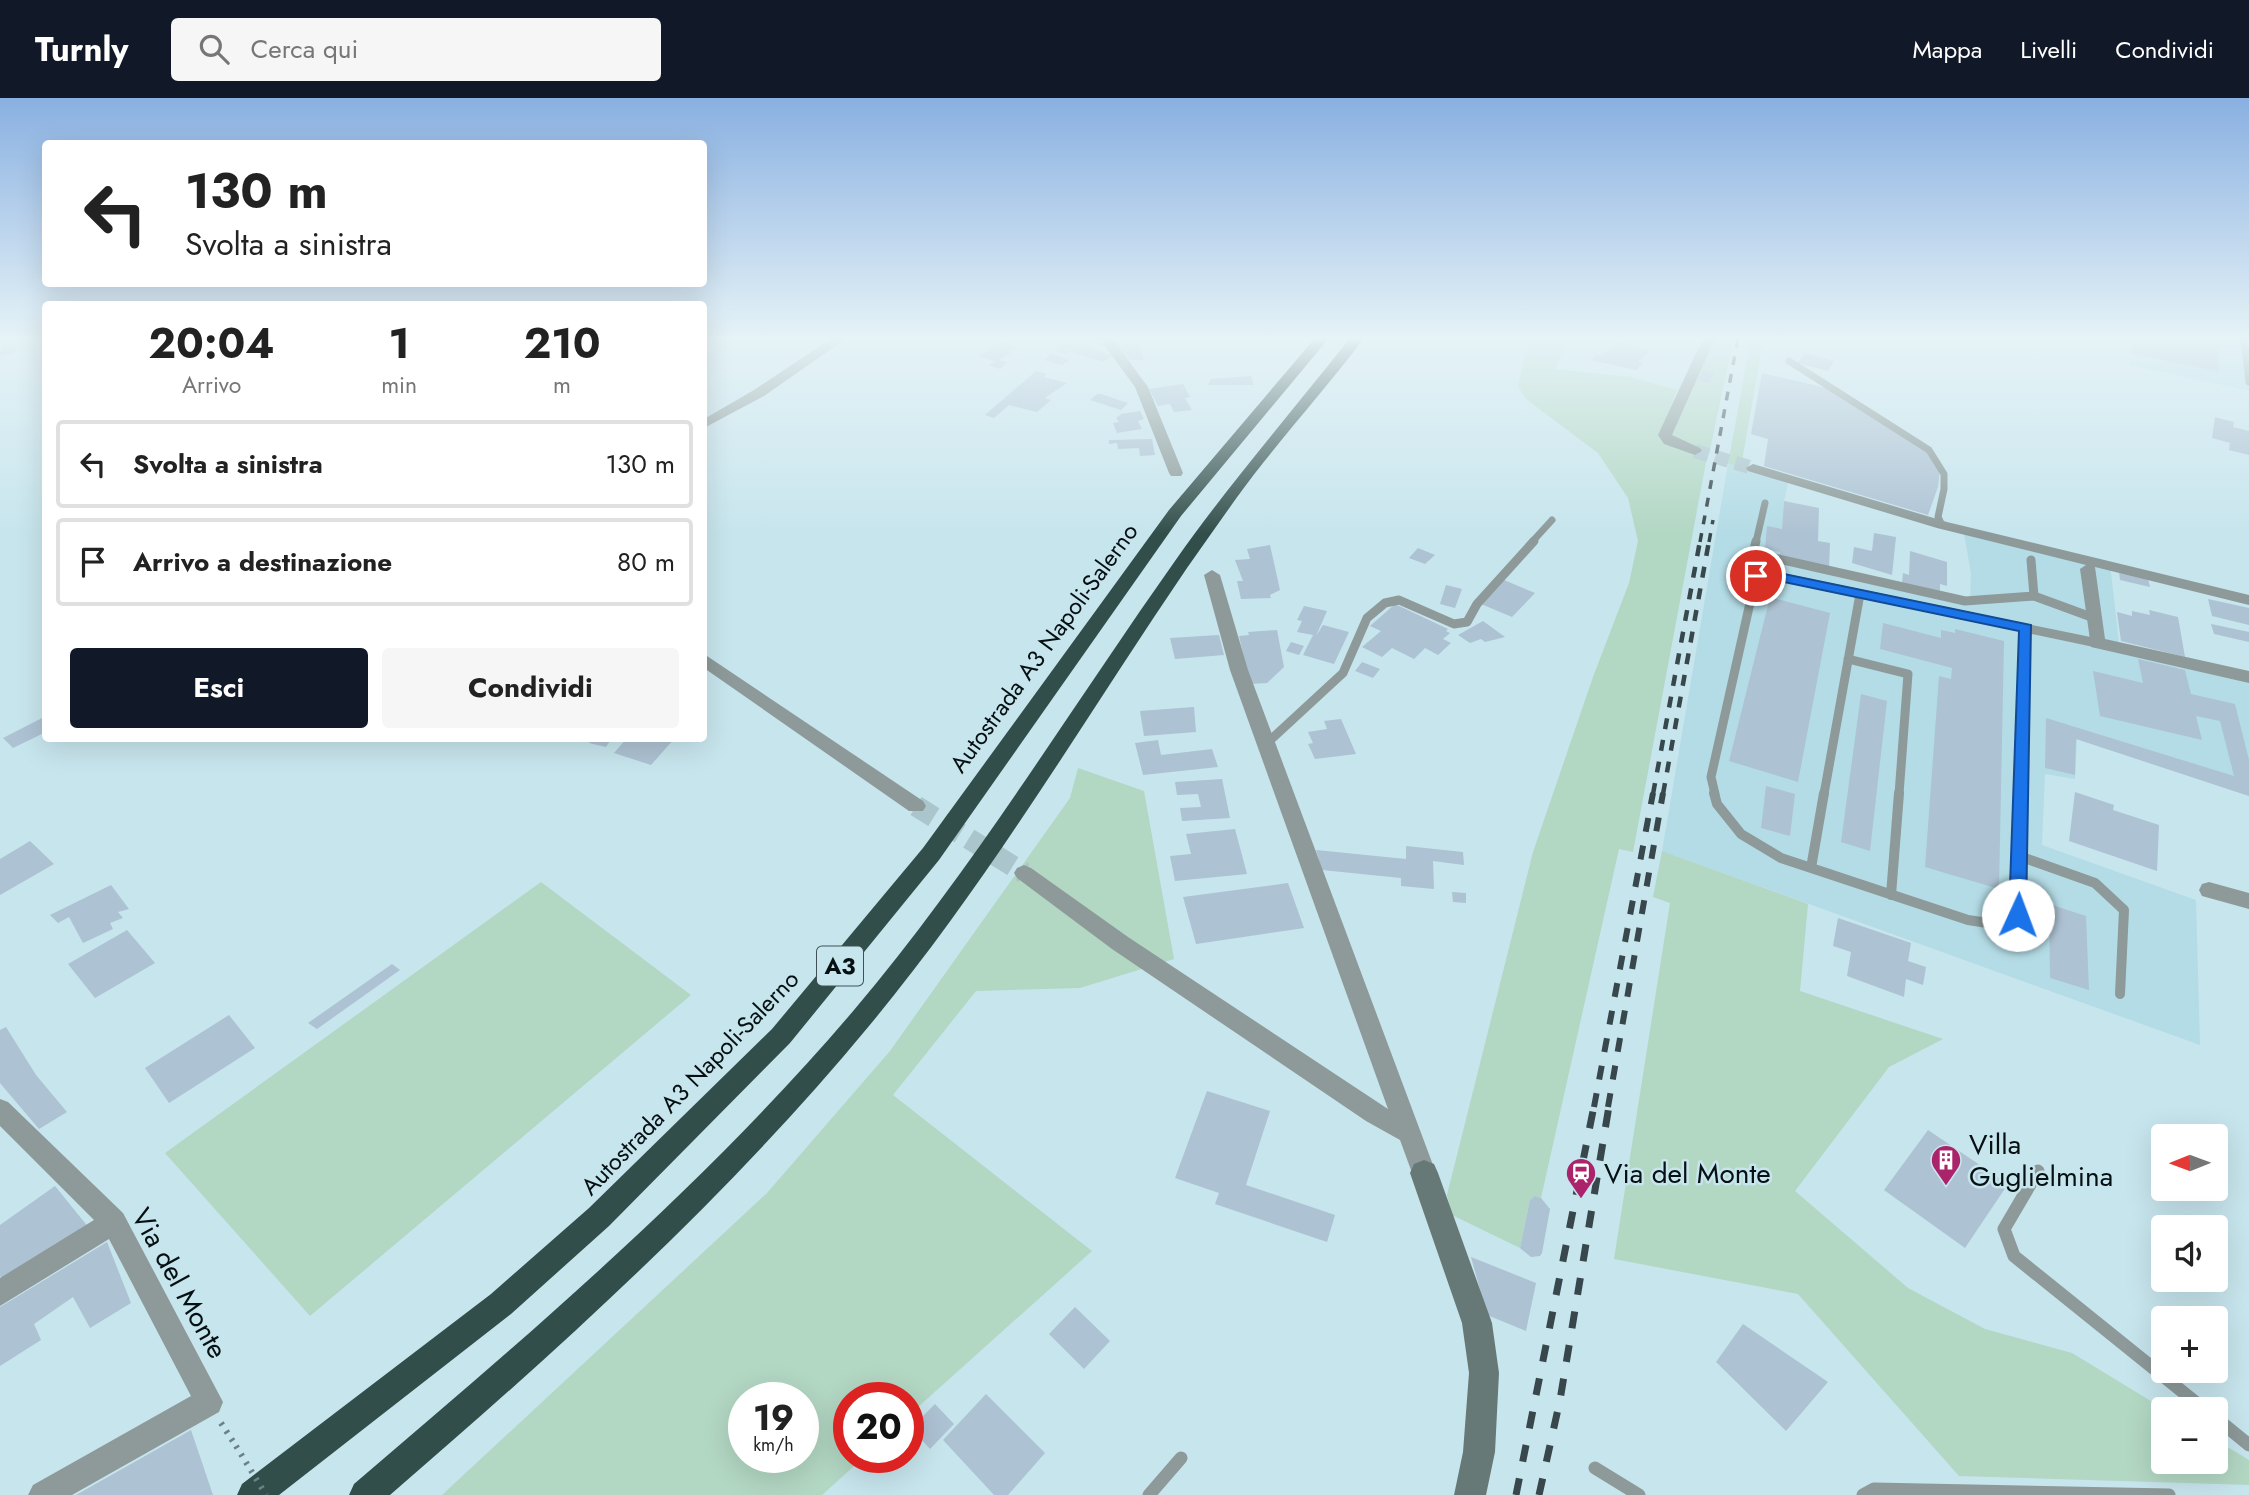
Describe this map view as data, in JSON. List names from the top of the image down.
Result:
{
  "streets": {
    "highway": ["Autostrada A3 Napoli-Salerno", "A3"],
    "street": ["Via del Monte"]
  },
  "places": {
    "building": ["Villa Guglielmina"],
    "station": ["Via del Monte"]
  },
  "north": "left",
  "page": {
    "header": "Turnly",
    "search": "Cerca qui",
    "nav": ["Mappa", "Livelli", "Condividi"],
    "turn": ["130 m", "Svolta a sinistra"],
    "eta": [
      "20:04",
      "Arrivo",
      "1",
      "min",
      "210",
      "m"
    ],
    "list": [
      {
        "name": "Svolta a sinistra",
        "value": "130 m"
      },
      {
        "name": "Arrivo a destinazione",
        "value": "80 m"
      }
    ],
    "buttons": ["Esci", "Condividi"],
    "map_buttons": ["+", "−"],
    "speed": "19 km/h",
    "limit": "20"
  }
}
